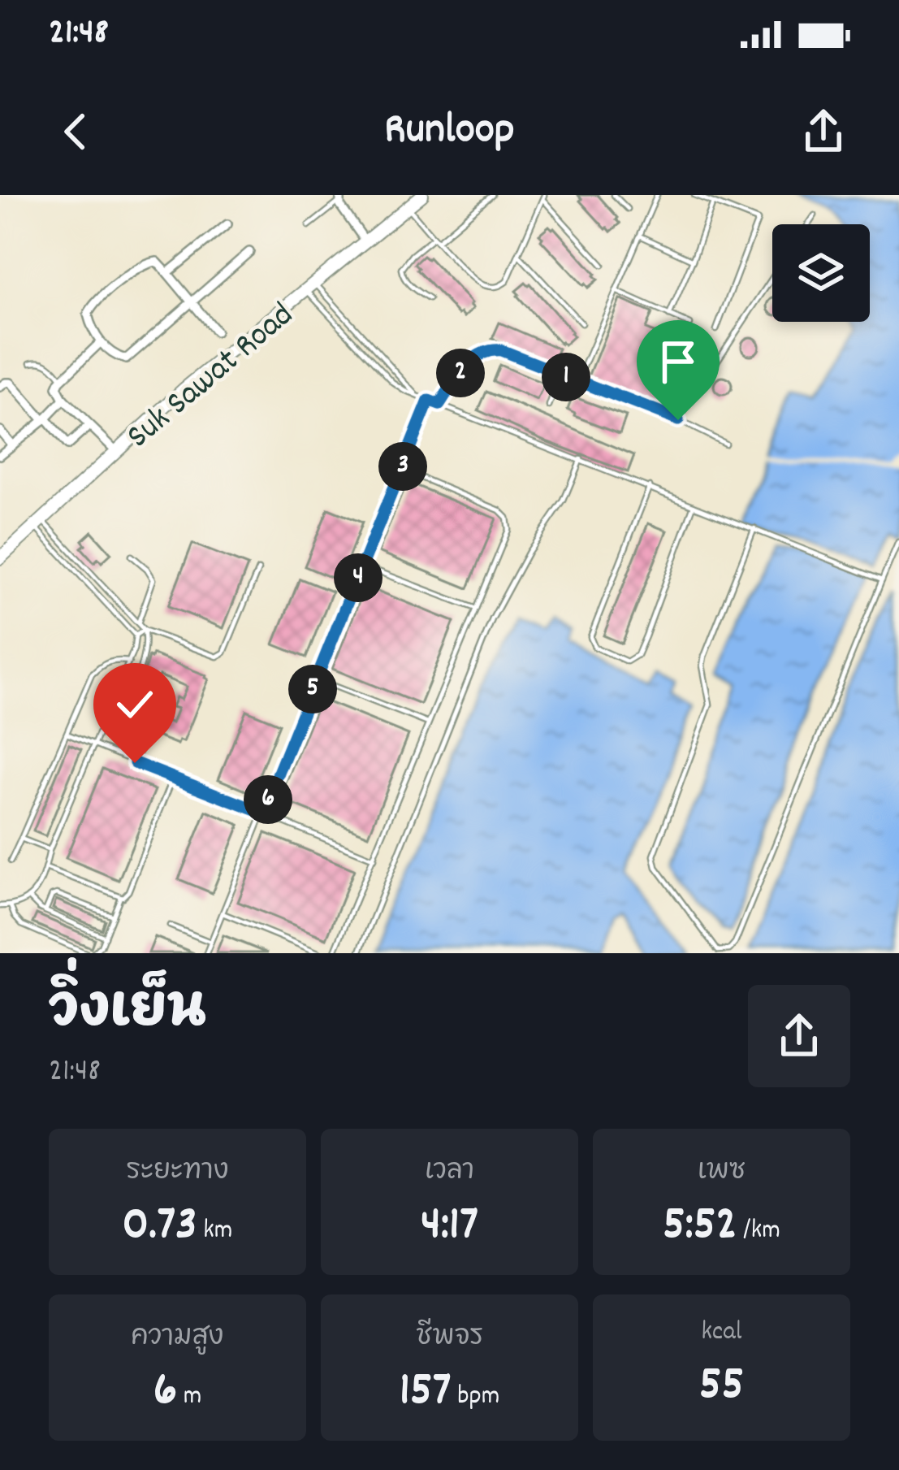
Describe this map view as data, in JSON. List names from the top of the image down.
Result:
{
  "streets": {
    "main road": ["Suk Sawat Road"]
  },
  "page": {
    "status": "21:48",
    "header": "Runloop",
    "pins": [
      "2",
      "1",
      "3",
      "4",
      "5",
      "6"
    ],
    "heading": ["วิ่งเย็น", "21:48"],
    "stats": [
      ["ระยะทาง", "0.73 km"],
      ["เวลา", "4:17"],
      ["เพซ", "5:52 /km"],
      ["ความสูง", "6 m"],
      ["ชีพจร", "157 bpm"],
      ["kcal", "55"]
    ]
  }
}
